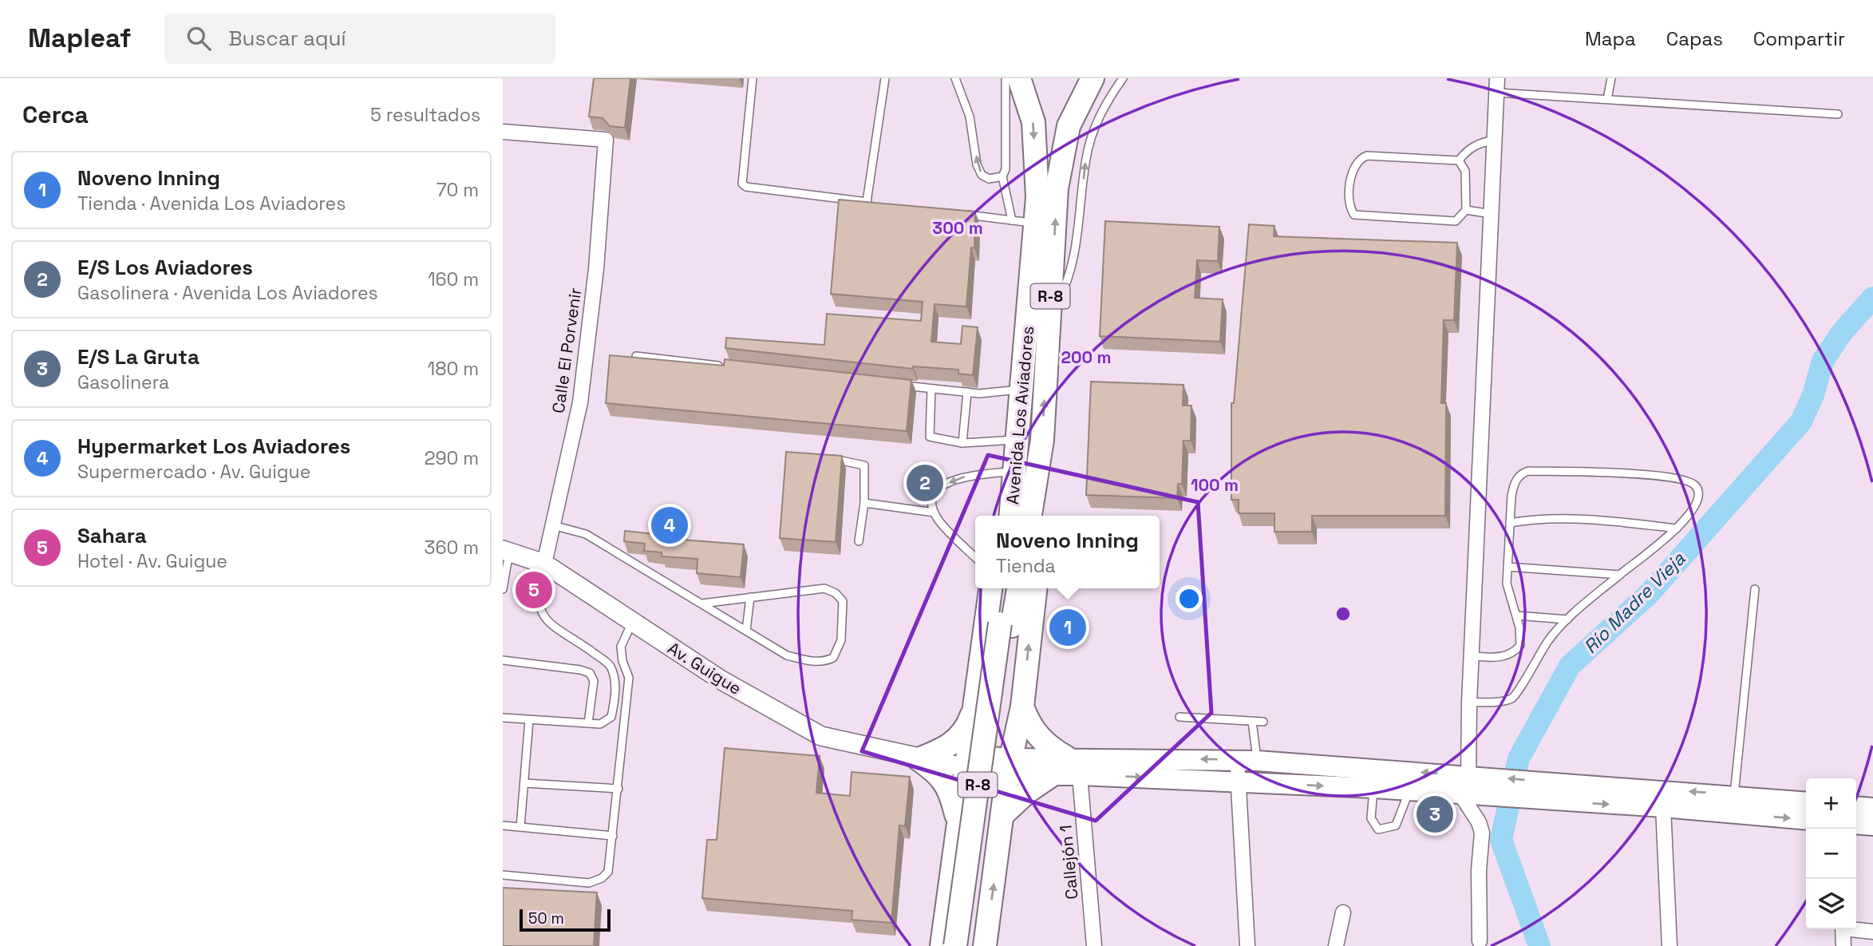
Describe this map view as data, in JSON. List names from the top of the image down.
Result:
{
  "streets": {
    "main road": ["R-8", "Avenida Los Aviadores"],
    "street": ["Calle El Porvenir", "Av. Guigue", "Callejón 1"]
  },
  "crossings": [
    ["R-8", "Avenida Los Aviadores"],
    ["R-8", "Av. Guigue"],
    ["Calle El Porvenir", "Av. Guigue"]
  ],
  "water": ["Río Madre Vieja"],
  "scale_bar": "50 m",
  "page": {
    "header": "Mapleaf",
    "search": "Buscar aquí",
    "nav": ["Mapa", "Capas", "Compartir"],
    "heading": ["Cerca", "5 resultados"],
    "list": [
      {
        "mark": "1",
        "name": "Noveno Inning",
        "note": "Tienda · Avenida Los Aviadores",
        "value": "70 m"
      },
      {
        "mark": "2",
        "name": "E/S Los Aviadores",
        "note": "Gasolinera · Avenida Los Aviadores",
        "value": "160 m"
      },
      {
        "mark": "3",
        "name": "E/S La Gruta",
        "note": "Gasolinera",
        "value": "180 m"
      },
      {
        "mark": "4",
        "name": "Hypermarket Los Aviadores",
        "note": "Supermercado · Av. Guigue",
        "value": "290 m"
      },
      {
        "mark": "5",
        "name": "Sahara",
        "note": "Hotel · Av. Guigue",
        "value": "360 m"
      }
    ],
    "pins": [
      "2",
      "4",
      "5",
      "1",
      "3"
    ],
    "popup": ["Noveno Inning", "Tienda"],
    "map_buttons": ["+", "−"],
    "scale": "50 m"
  },
  "rings": ["300 m", "200 m", "100 m"]
}
